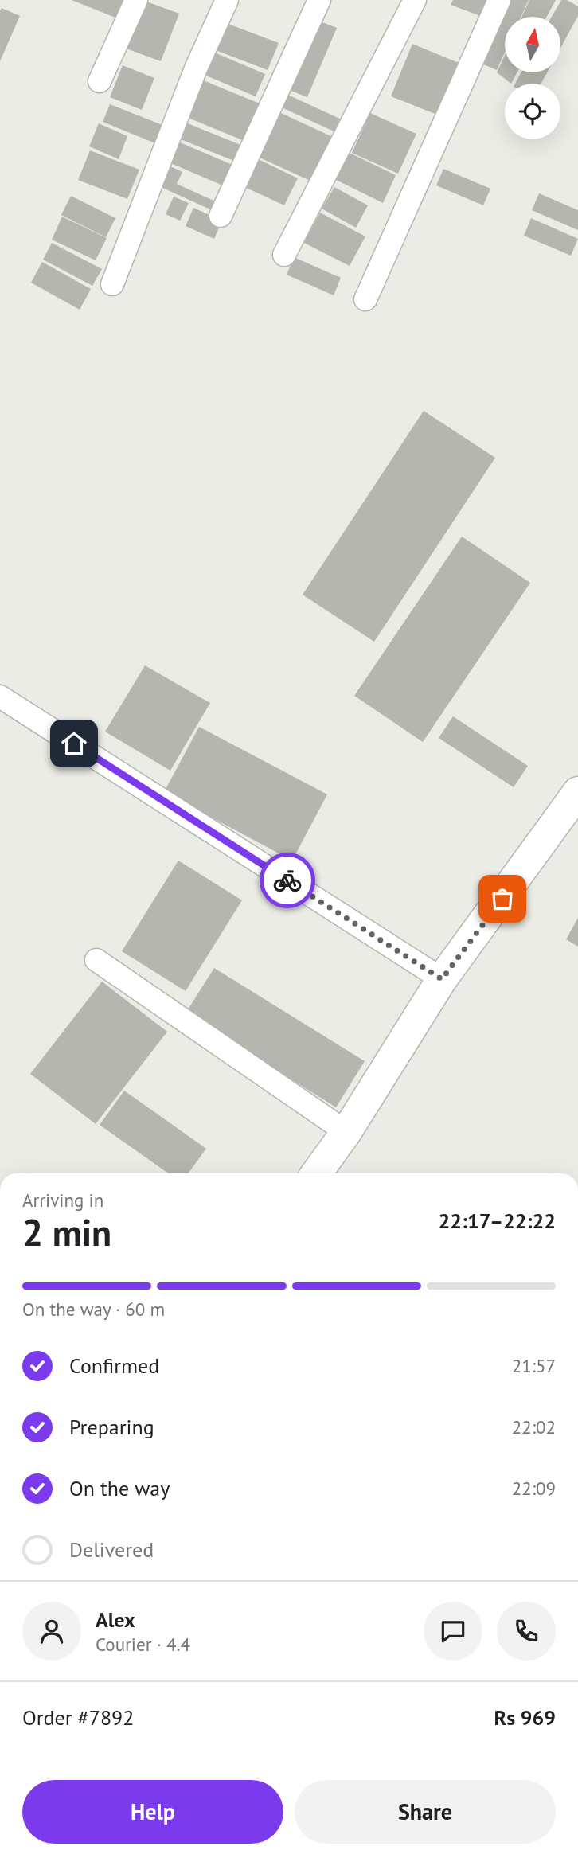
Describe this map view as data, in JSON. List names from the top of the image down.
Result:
{
  "north": "top",
  "page": {
    "heading": ["2 min", "Arriving in", "22:17–22:22"],
    "panel": [
      "Alex",
      "Courier · 4.4",
      "Order #7892",
      "Rs 969"
    ],
    "bar": "On the way · 60 m",
    "list": [
      ["Confirmed", "21:57"],
      ["Preparing", "22:02"],
      ["On the way", "22:09"],
      "Delivered"
    ],
    "buttons": ["Help", "Share"]
  }
}
